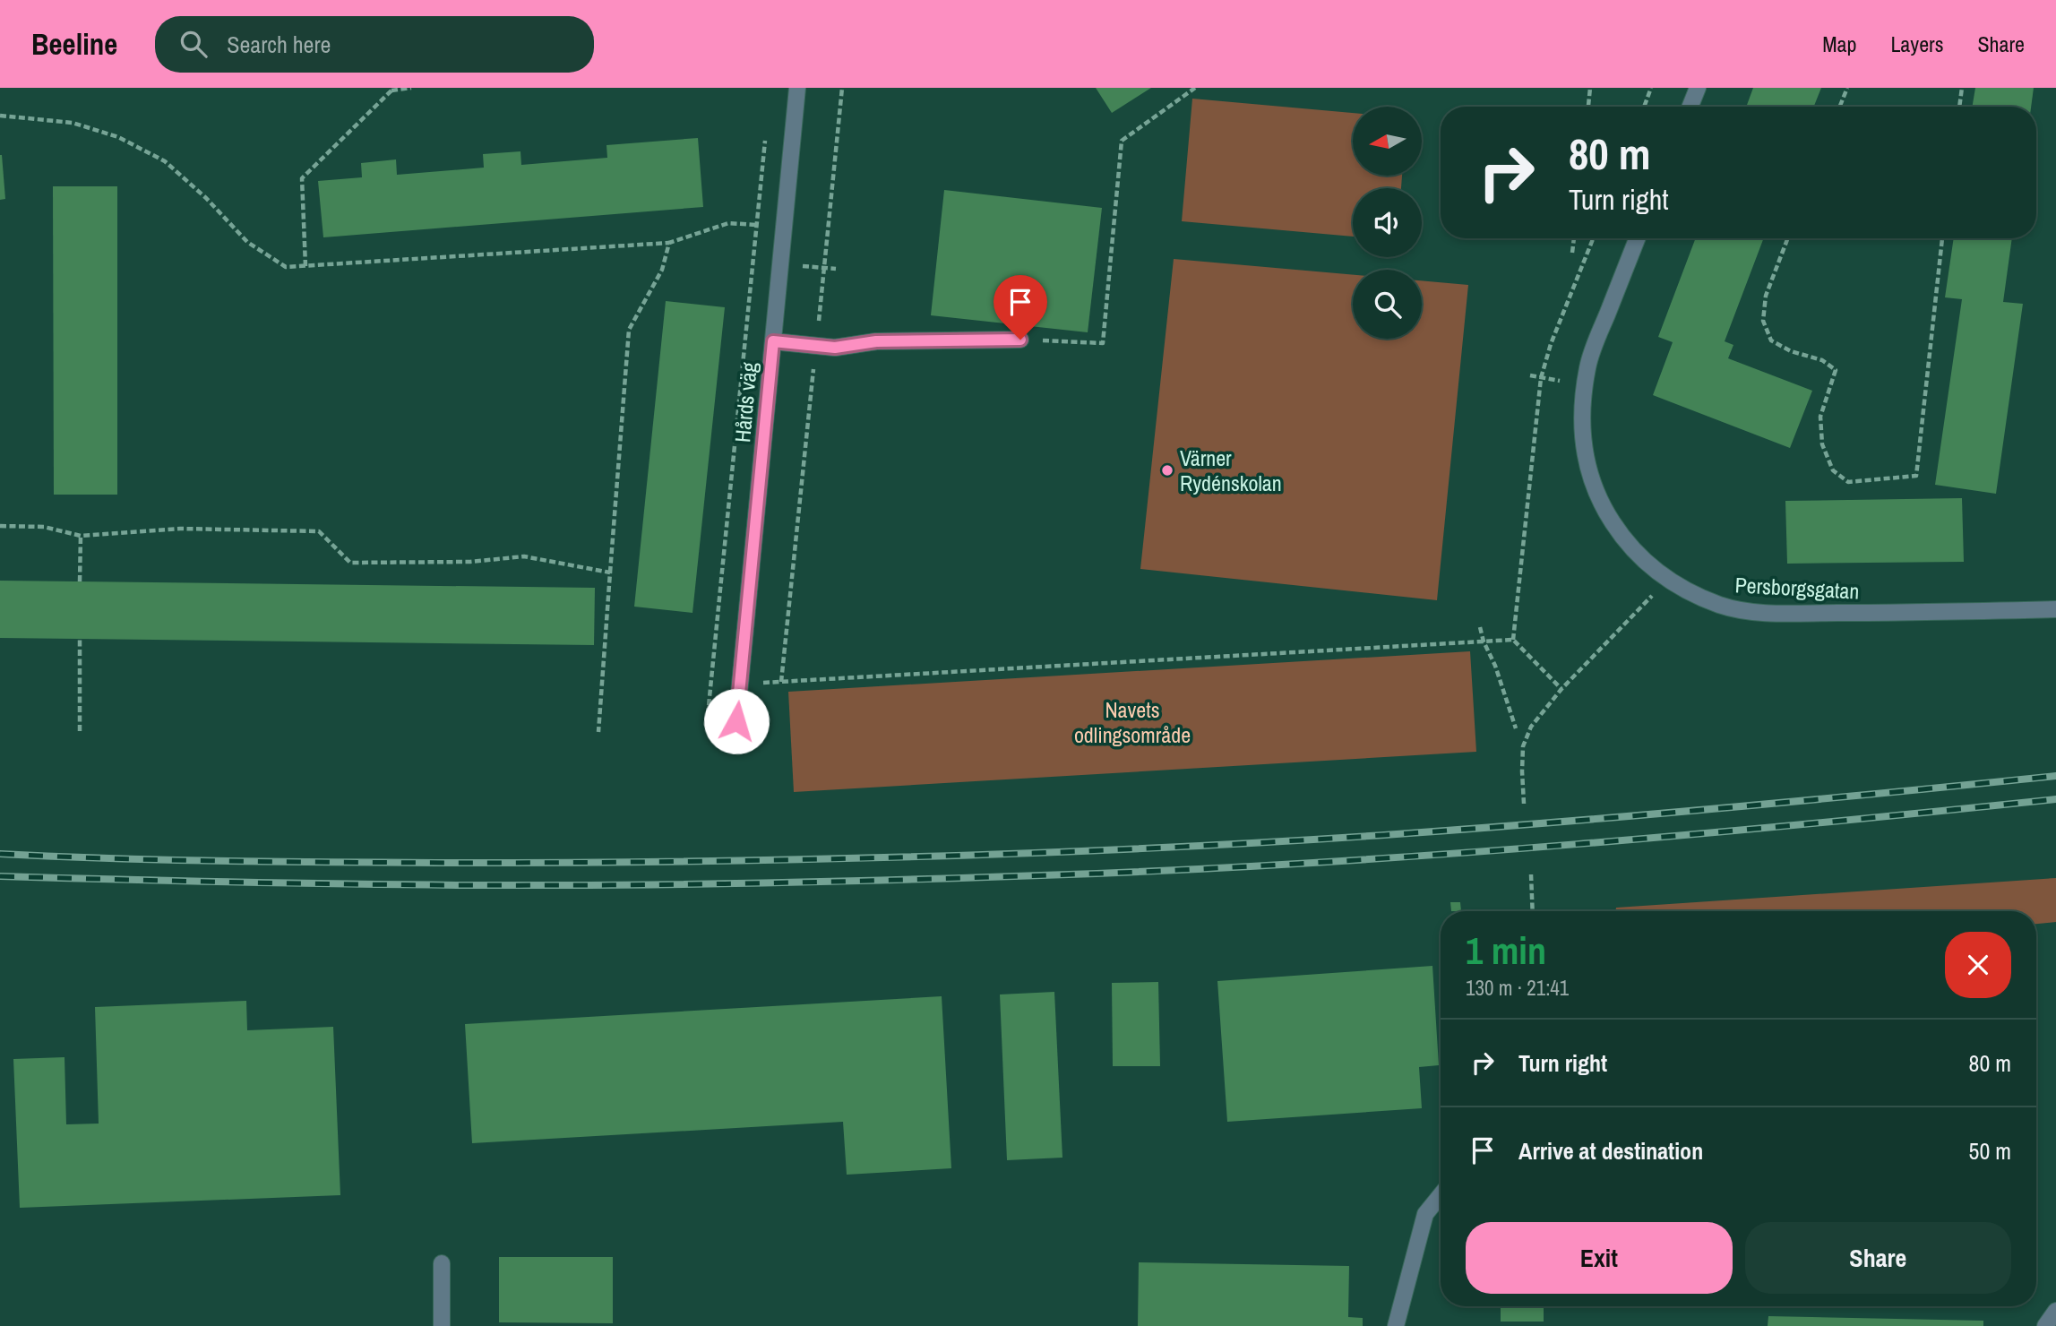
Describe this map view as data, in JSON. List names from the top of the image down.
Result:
{
  "streets": {
    "street": ["Hårds väg", "Persborgsgatan"]
  },
  "parks": ["Navets odlingsområde"],
  "places": ["Värner Rydénskolan"],
  "north": "left",
  "page": {
    "header": "Beeline",
    "search": "Search here",
    "nav": ["Map", "Layers", "Share"],
    "turn": ["80 m", "Turn right"],
    "heading": ["1 min", "130 m · 21:41"],
    "list": [
      {
        "name": "Turn right",
        "value": "80 m"
      },
      {
        "name": "Arrive at destination",
        "value": "50 m"
      }
    ],
    "buttons": ["Exit", "Share"]
  }
}
